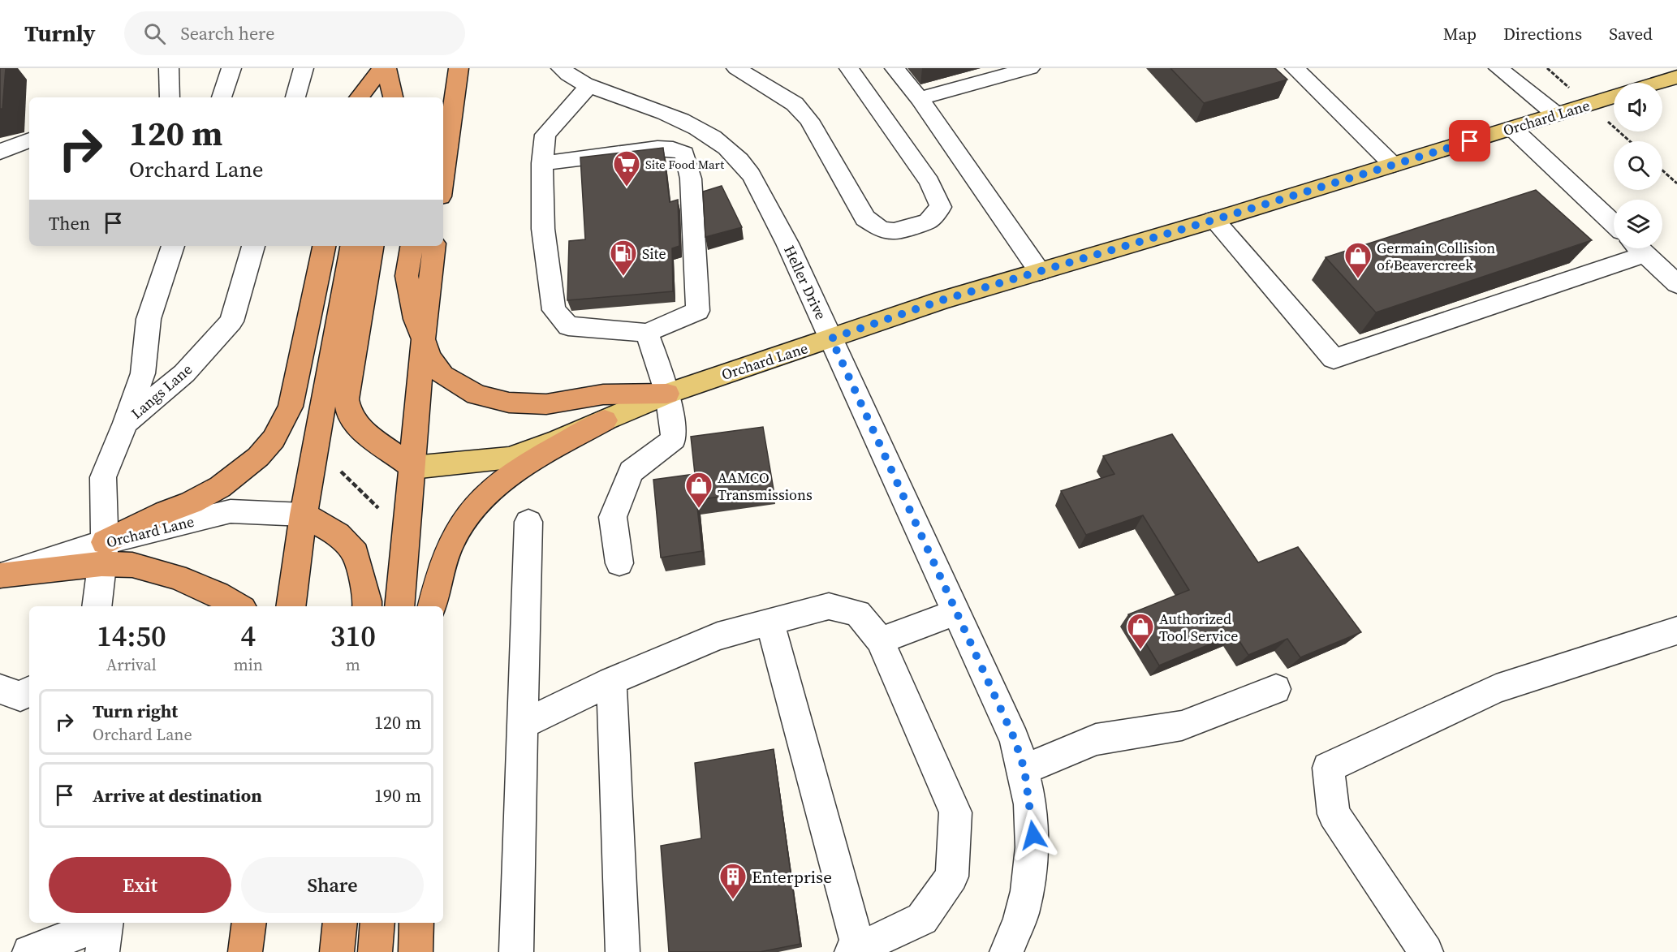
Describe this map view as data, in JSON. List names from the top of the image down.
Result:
{
  "streets": {
    "main road": ["Orchard Lane"],
    "street": ["Heller Drive", "Langs Lane"]
  },
  "crossings": [
    ["Orchard Lane", "Heller Drive"],
    ["Orchard Lane", "Langs Lane"]
  ],
  "places": {
    "supermarket": ["Site Food Mart"],
    "fuel station": ["Site"],
    "shop": ["Germain Collision of Beavercreek", "AAMCO Transmissions", "Authorized Tool Service"],
    "building": ["Enterprise"]
  },
  "page": {
    "header": "Turnly",
    "search": "Search here",
    "nav": ["Map", "Directions", "Saved"],
    "turn": ["120 m", "Orchard Lane"],
    "then": "Then",
    "eta": [
      "14:50",
      "Arrival",
      "4",
      "min",
      "310",
      "m"
    ],
    "list": [
      {
        "name": "Turn right",
        "note": "Orchard Lane",
        "value": "120 m"
      },
      {
        "name": "Arrive at destination",
        "value": "190 m"
      }
    ],
    "buttons": ["Exit", "Share"]
  }
}
